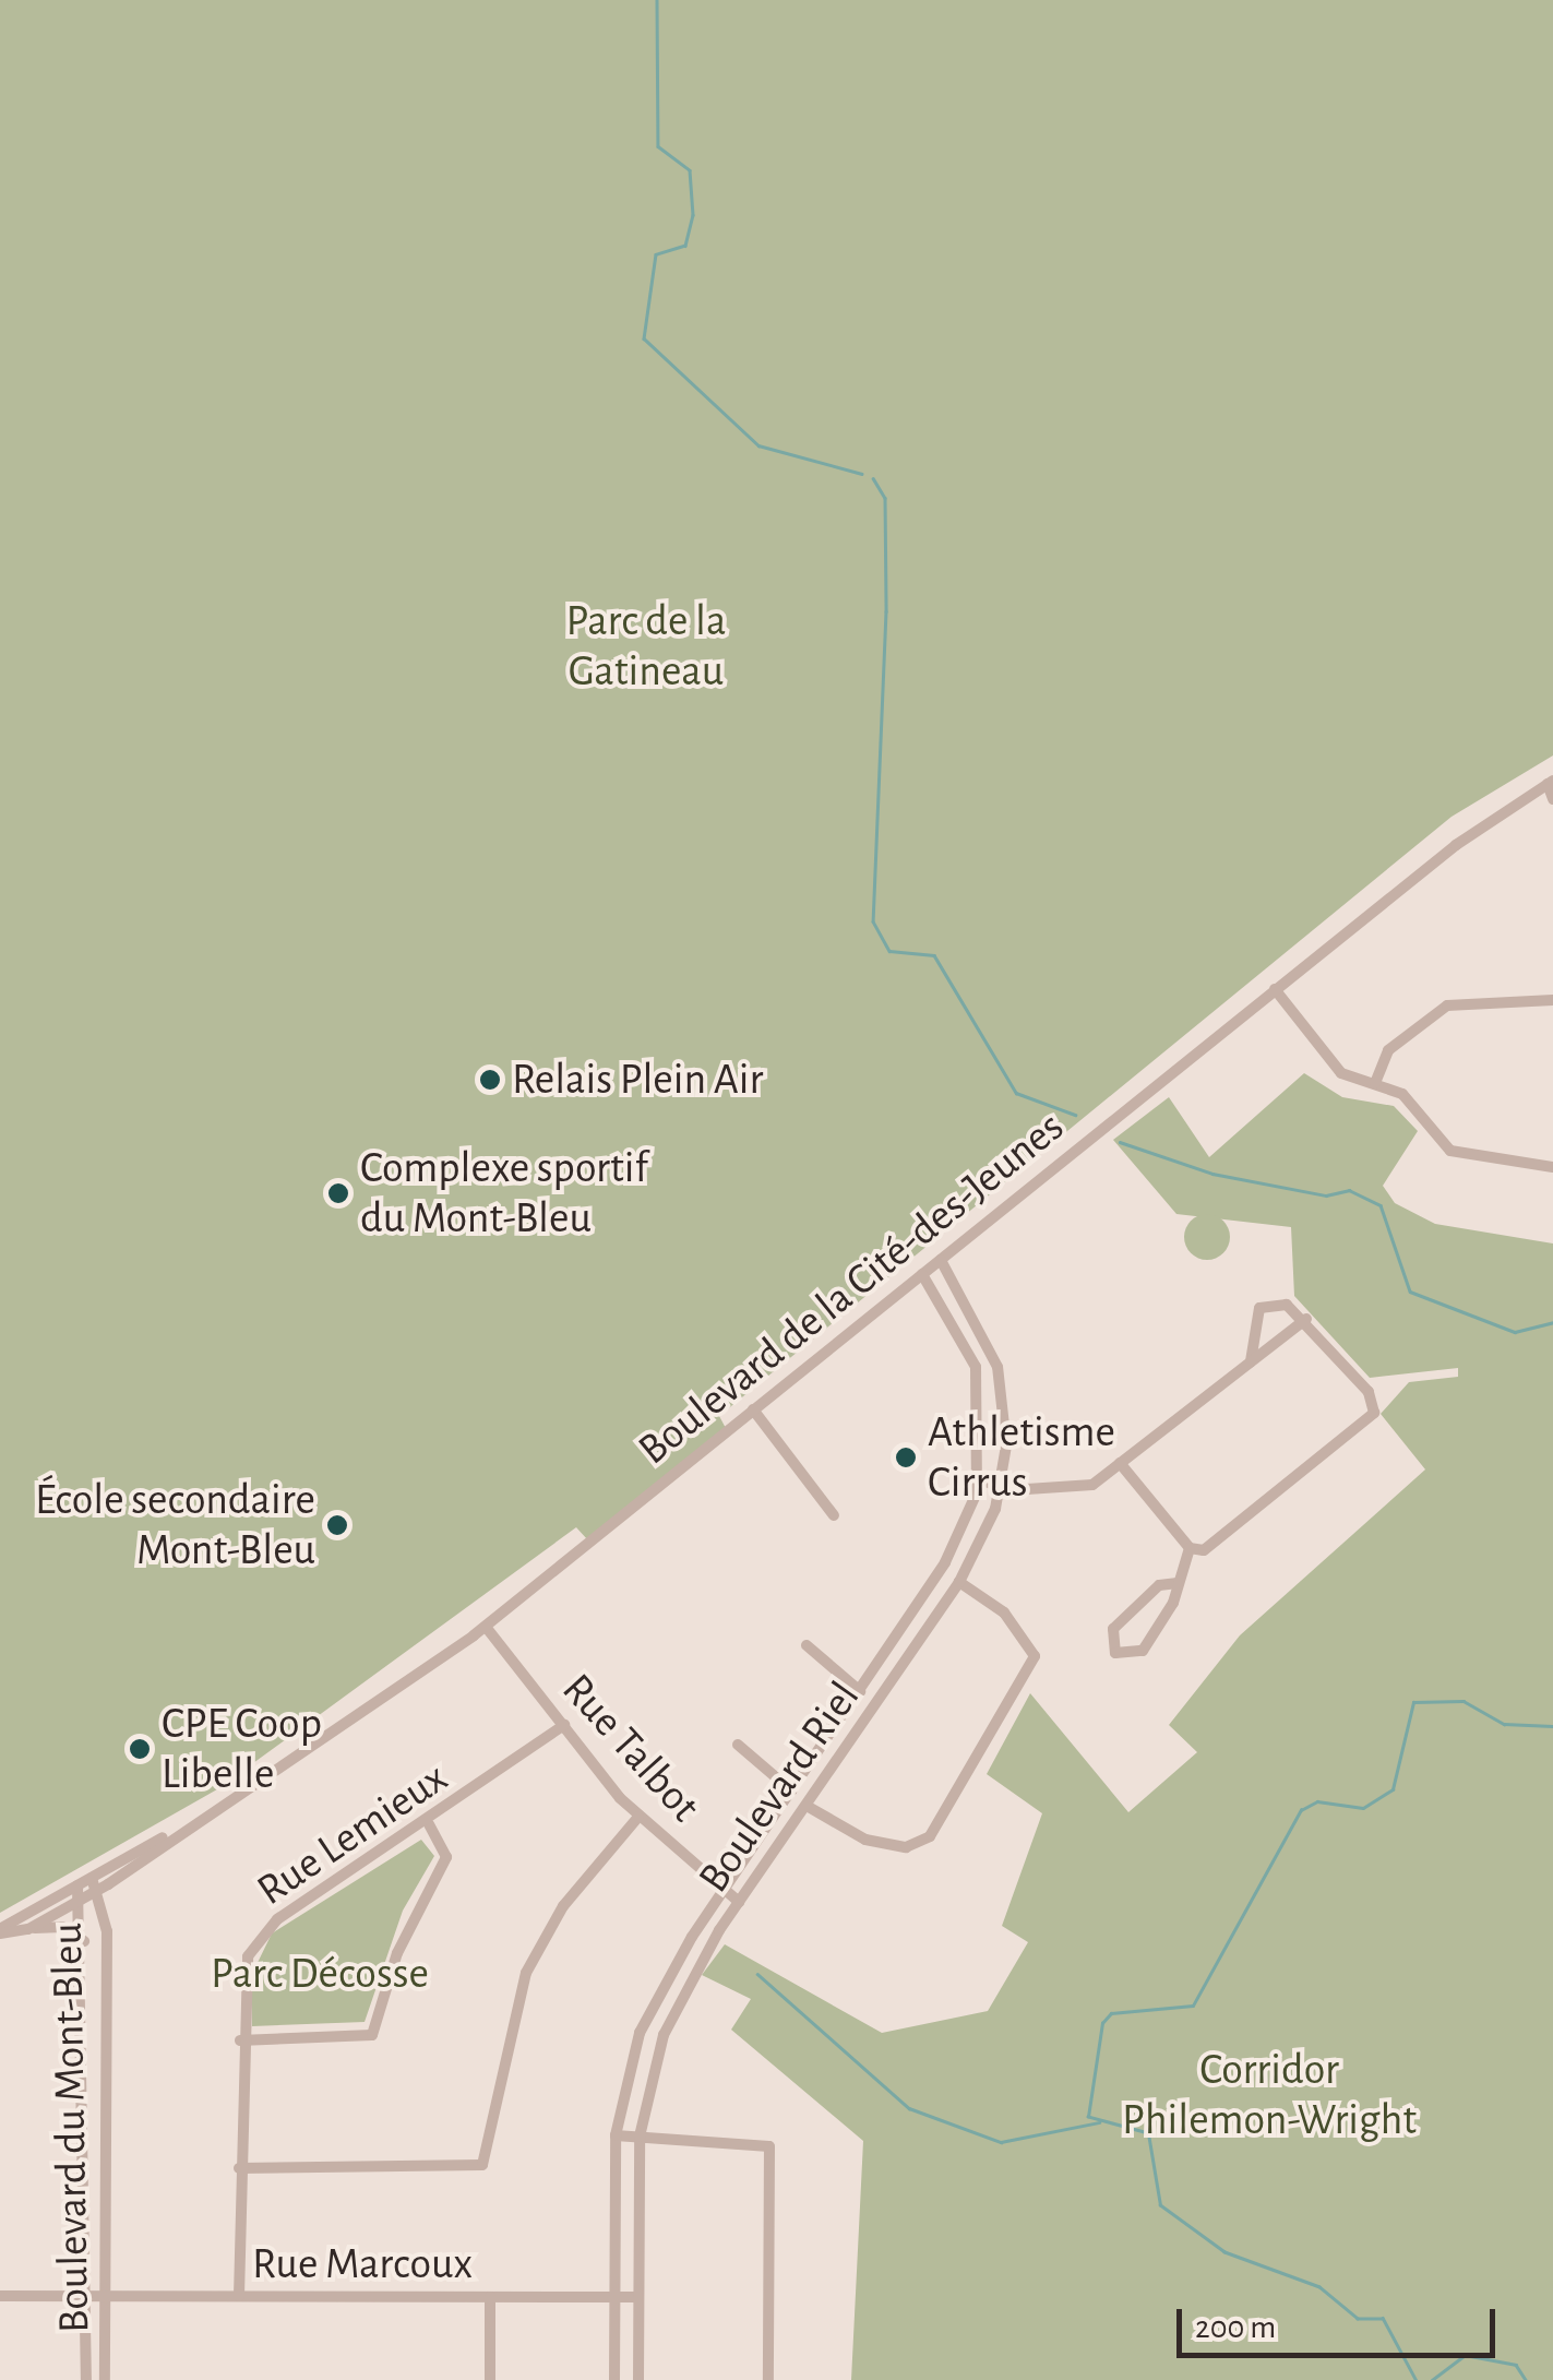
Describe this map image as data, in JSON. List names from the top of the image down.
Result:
{
  "streets": {
    "street": [
      "Boulevard de la Cité-des-Jeunes",
      "Rue Talbot",
      "Boulevard Riel",
      "Rue Lemieux",
      "Boulevard du Mont-Bleu",
      "Rue Marcoux"
    ]
  },
  "crossings": [
    ["Boulevard de la Cité-des-Jeunes", "Rue Talbot"],
    ["Boulevard de la Cité-des-Jeunes", "Boulevard Riel"],
    ["Boulevard de la Cité-des-Jeunes", "Boulevard du Mont-Bleu"],
    ["Rue Talbot", "Boulevard Riel"],
    ["Rue Talbot", "Rue Lemieux"],
    ["Boulevard Riel", "Rue Marcoux"],
    ["Rue Lemieux", "Rue Marcoux"],
    ["Boulevard du Mont-Bleu", "Rue Marcoux"]
  ],
  "parks": ["Parc de la Gatineau", "Parc Décosse", "Corridor Philemon-Wright"],
  "places": [
    "Relais Plein Air",
    "Complexe sportif du Mont-Bleu",
    "Athletisme Cirrus",
    "École secondaire Mont-Bleu",
    "CPE Coop Libelle"
  ],
  "scale_bar": "200 m"
}
